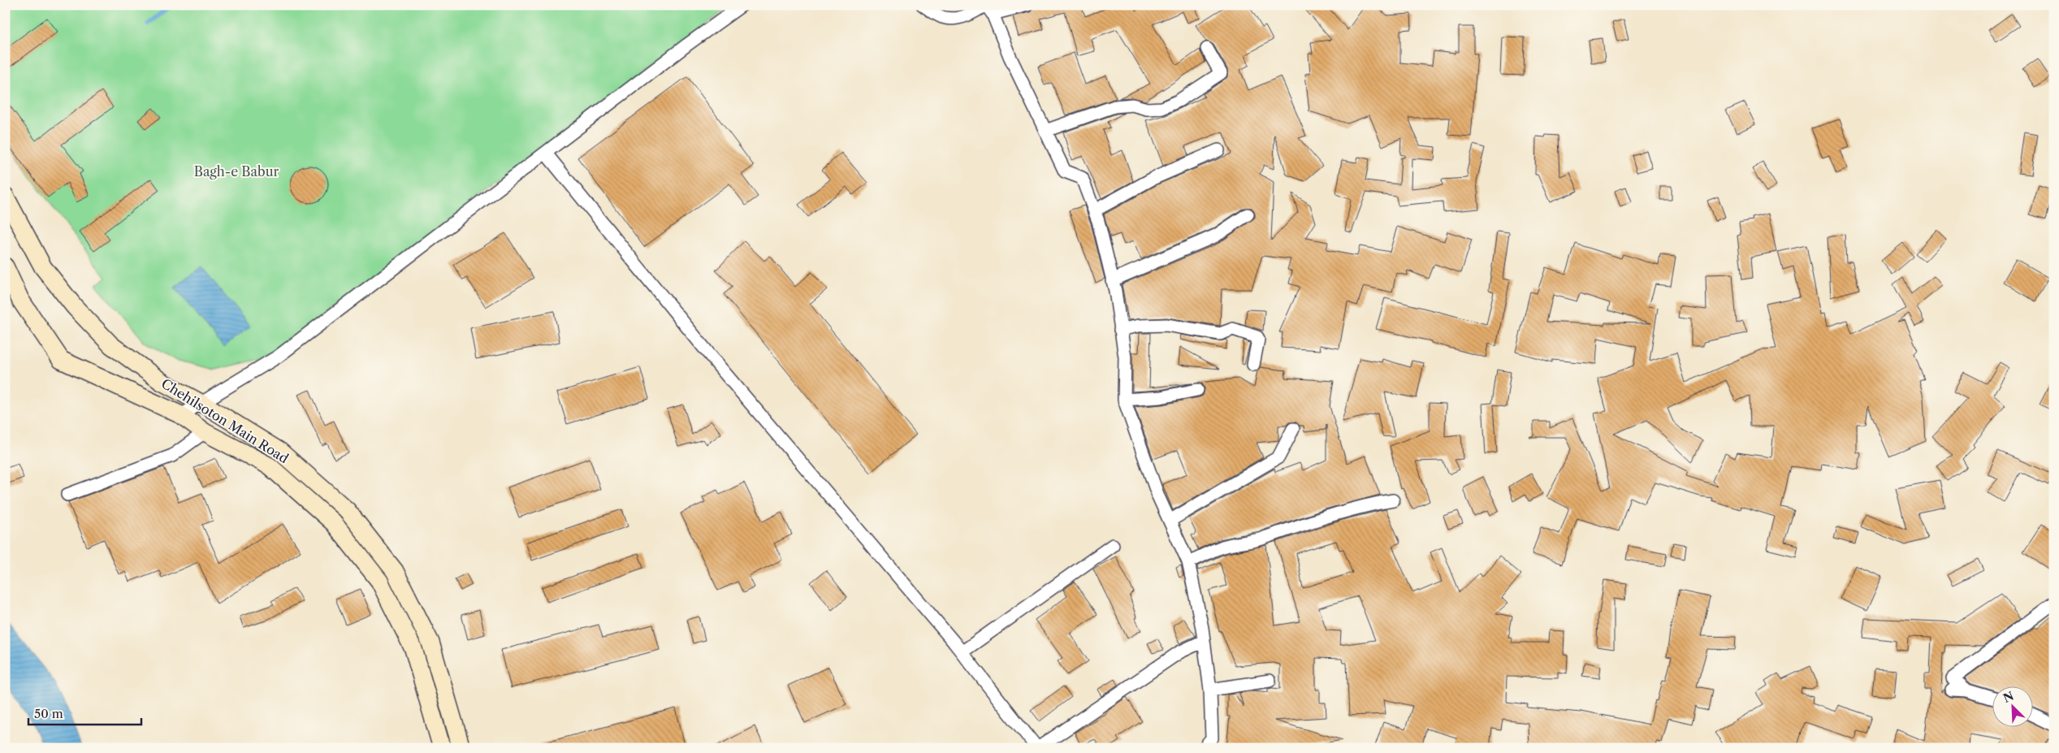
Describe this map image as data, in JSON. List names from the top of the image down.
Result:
{
  "streets": {
    "main road": ["Chehilsoton Main Road"]
  },
  "parks": ["Bagh-e Babur"],
  "scale_bar": "50 m",
  "north": "top left"
}
